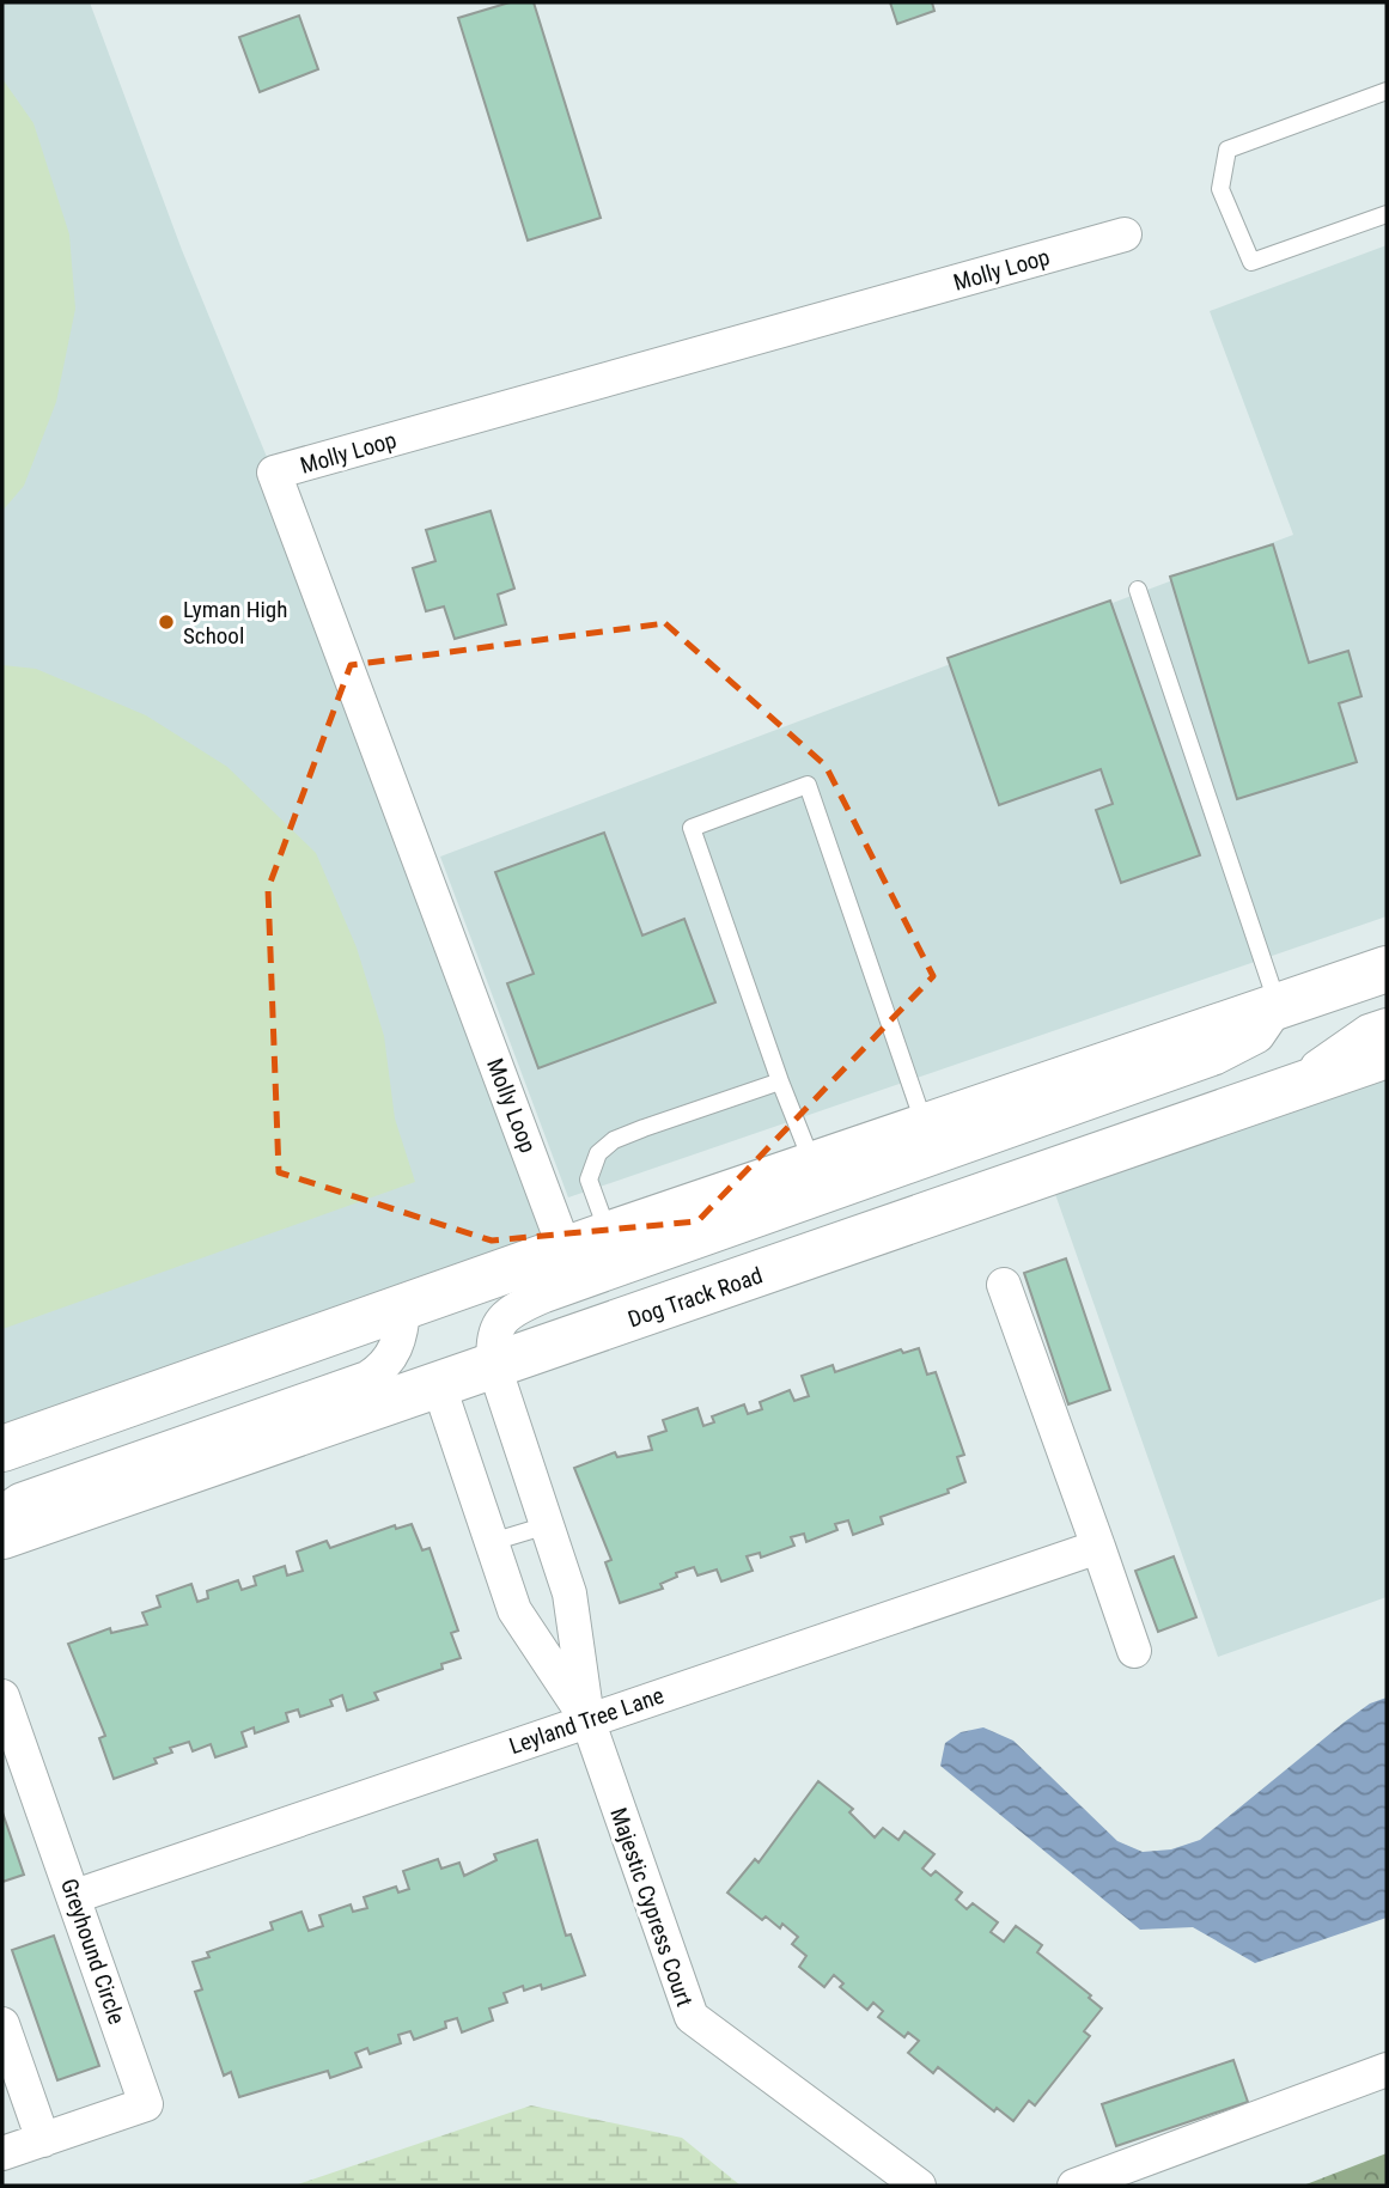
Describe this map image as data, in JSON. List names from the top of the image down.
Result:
{
  "streets": {
    "main road": ["Dog Track Road"],
    "street": [
      "Molly Loop",
      "Leyland Tree Lane",
      "Majestic Cypress Court",
      "Greyhound Circle"
    ]
  },
  "crossings": [
    ["Dog Track Road", "Majestic Cypress Court"],
    ["Leyland Tree Lane", "Majestic Cypress Court"],
    ["Leyland Tree Lane", "Greyhound Circle"]
  ],
  "places": ["Lyman High School"]
}
